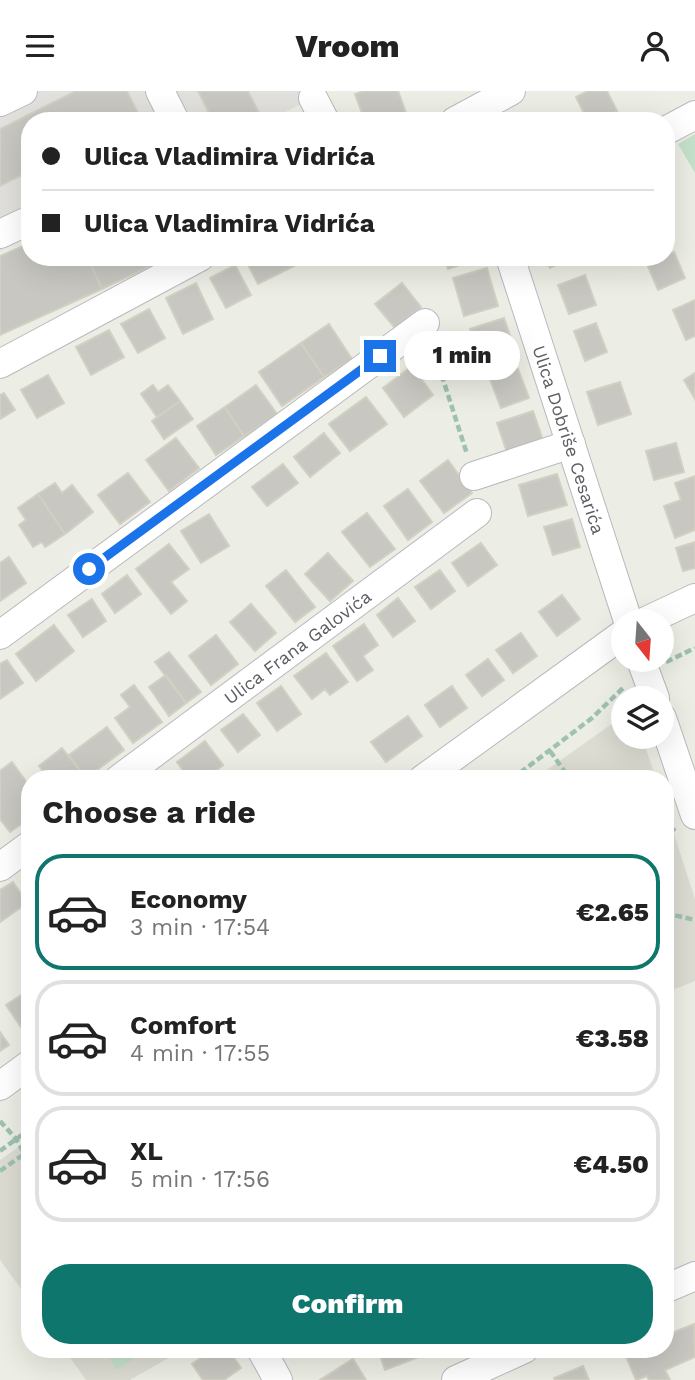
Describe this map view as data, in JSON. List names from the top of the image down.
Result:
{
  "streets": {
    "street": ["Ulica Dobriše Cesarića", "Ulica Frana Galovića"]
  },
  "north": "bottom",
  "page": {
    "header": "Vroom",
    "banner": ["Ulica Vladimira Vidrića", "Ulica Vladimira Vidrića"],
    "bubble": "1 min",
    "heading": "Choose a ride",
    "list": [
      {
        "name": "Economy",
        "note": "3 min · 17:54",
        "value": "€2.65"
      },
      {
        "name": "Comfort",
        "note": "4 min · 17:55",
        "value": "€3.58"
      },
      {
        "name": "XL",
        "note": "5 min · 17:56",
        "value": "€4.50"
      }
    ],
    "buttons": "Confirm"
  }
}
